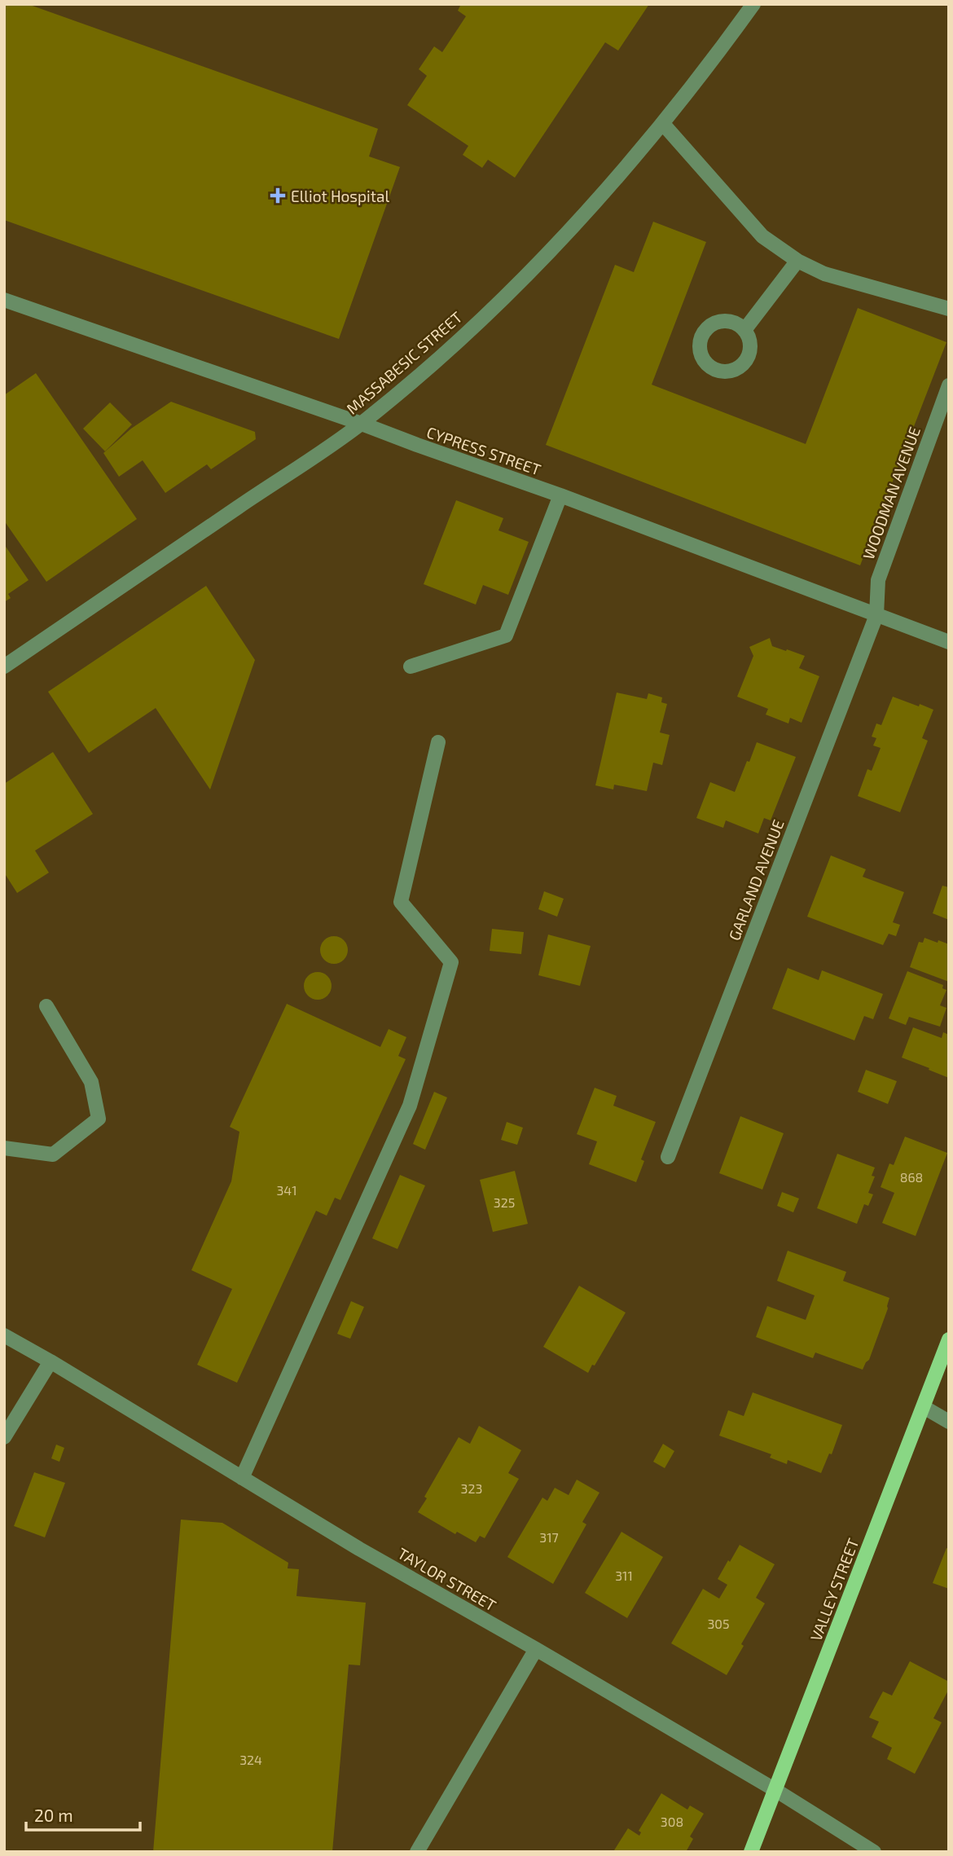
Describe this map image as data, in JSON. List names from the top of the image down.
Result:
{
  "streets": {
    "main road": ["VALLEY STREET"],
    "street": [
      "MASSABESIC STREET",
      "CYPRESS STREET",
      "WOODMAN AVENUE",
      "GARLAND AVENUE",
      "TAYLOR STREET"
    ]
  },
  "crossings": [
    ["MASSABESIC STREET", "CYPRESS STREET"],
    ["CYPRESS STREET", "WOODMAN AVENUE"],
    ["CYPRESS STREET", "GARLAND AVENUE"],
    ["WOODMAN AVENUE", "GARLAND AVENUE"],
    ["TAYLOR STREET", "VALLEY STREET"]
  ],
  "places": {
    "health": ["Elliot Hospital"]
  },
  "house_numbers": [
    "868",
    "341",
    "325",
    "323",
    "317",
    "311",
    "305",
    "324",
    "308"
  ],
  "scale_bar": "20 m"
}
